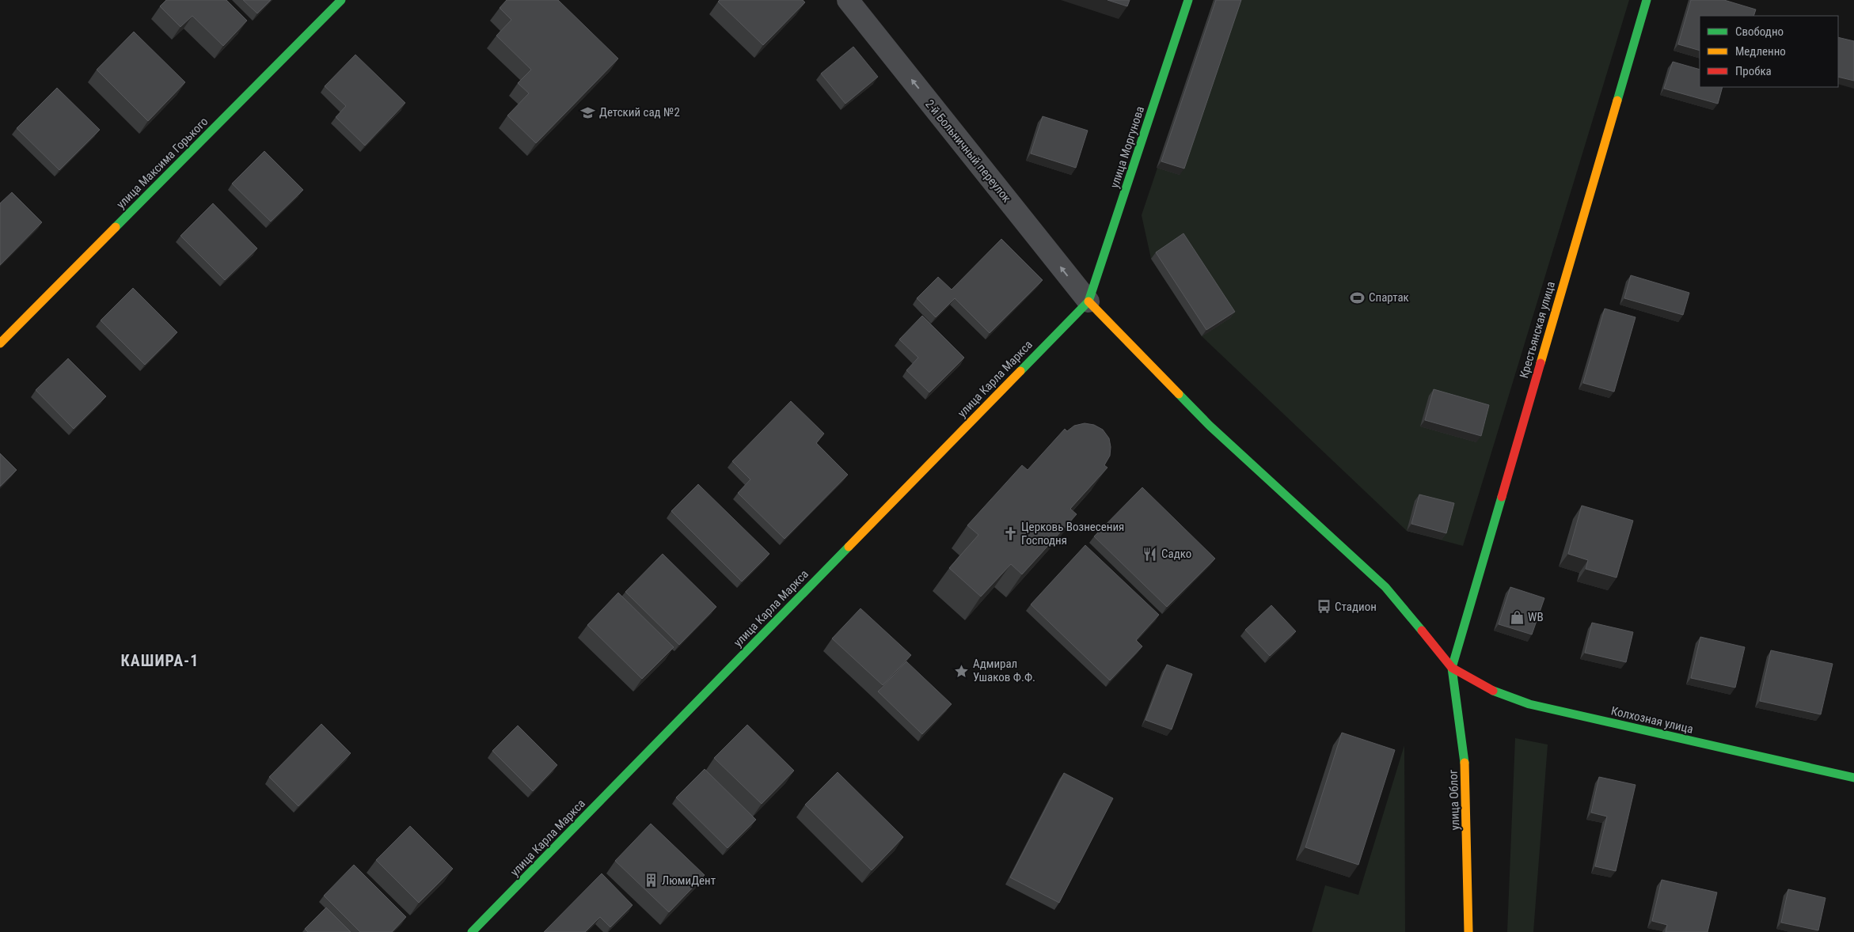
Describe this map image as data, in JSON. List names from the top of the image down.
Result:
{
  "streets": {
    "street": [
      "улица Моргунова",
      "2-й Больничный переулок",
      "улица Максима Горького",
      "Крестьянская улица",
      "улица Карла Маркса",
      "Колхозная улица",
      "улица Облог"
    ]
  },
  "crossings": [
    ["улица Моргунова", "2-й Больничный переулок"],
    ["улица Моргунова", "улица Карла Маркса"],
    ["2-й Больничный переулок", "улица Карла Маркса"],
    ["Крестьянская улица", "Колхозная улица"],
    ["Крестьянская улица", "улица Облог"],
    ["Колхозная улица", "улица Облог"]
  ],
  "one_way": ["2-й Больничный переулок"],
  "districts": ["КАШИРА-1"],
  "places": {
    "school or university": ["Детский сад №2"],
    "sports": ["Спартак"],
    "church": ["Церковь Вознесения Господня"],
    "restaurant": ["Садко"],
    "bus stop": ["Стадион"],
    "shop": ["WB"],
    "place": ["Адмирал Ушаков Ф.Ф."],
    "building": ["ЛюмиДент"]
  },
  "legend": ["Свободно", "Медленно", "Пробка"]
}
